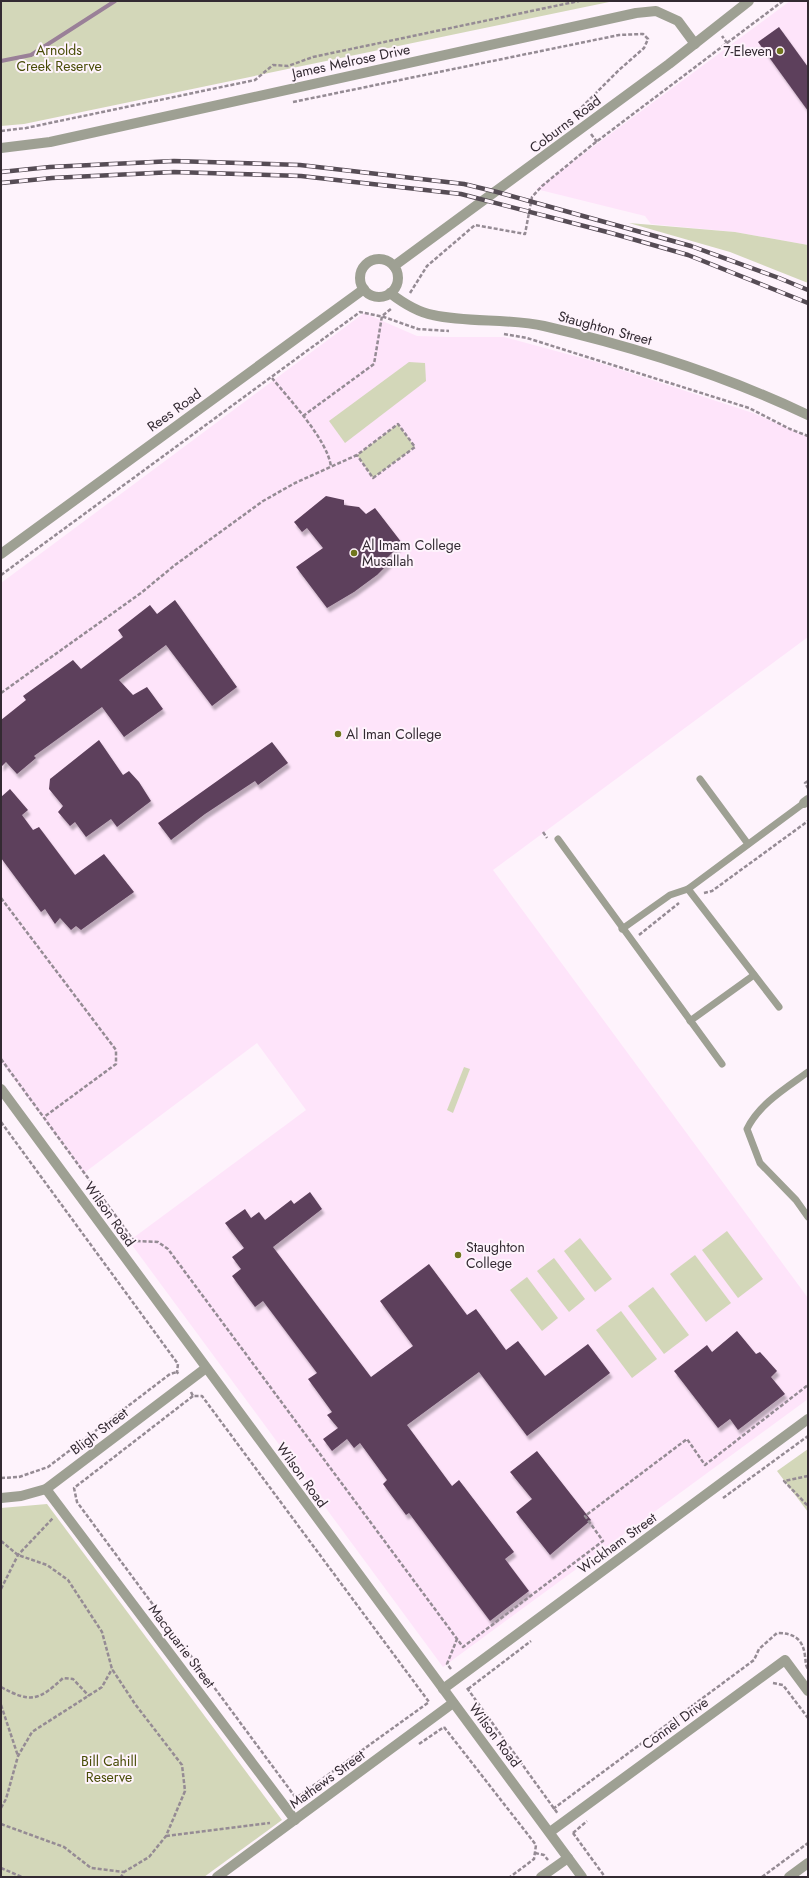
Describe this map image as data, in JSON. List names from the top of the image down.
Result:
{
  "streets": {
    "street": [
      "James Melrose Drive",
      "Coburns Road",
      "Staughton Street",
      "Rees Road",
      "Wilson Road",
      "Bligh Street",
      "Wickham Street",
      "Macquarie Street",
      "Connel Drive",
      "Mathews Street"
    ]
  },
  "crossings": [
    ["James Melrose Drive", "Coburns Road"],
    ["Coburns Road", "Staughton Street"],
    ["Coburns Road", "Rees Road"],
    ["Staughton Street", "Rees Road"],
    ["Wilson Road", "Bligh Street"],
    ["Wilson Road", "Wickham Street"],
    ["Wilson Road", "Connel Drive"],
    ["Wilson Road", "Mathews Street"],
    ["Bligh Street", "Macquarie Street"],
    ["Macquarie Street", "Mathews Street"]
  ],
  "parks": ["Arnolds Creek Reserve", "Bill Cahill Reserve"],
  "places": [
    "7-Eleven",
    "Al Imam College Musallah",
    "Al Iman College",
    "Staughton College"
  ]
}
